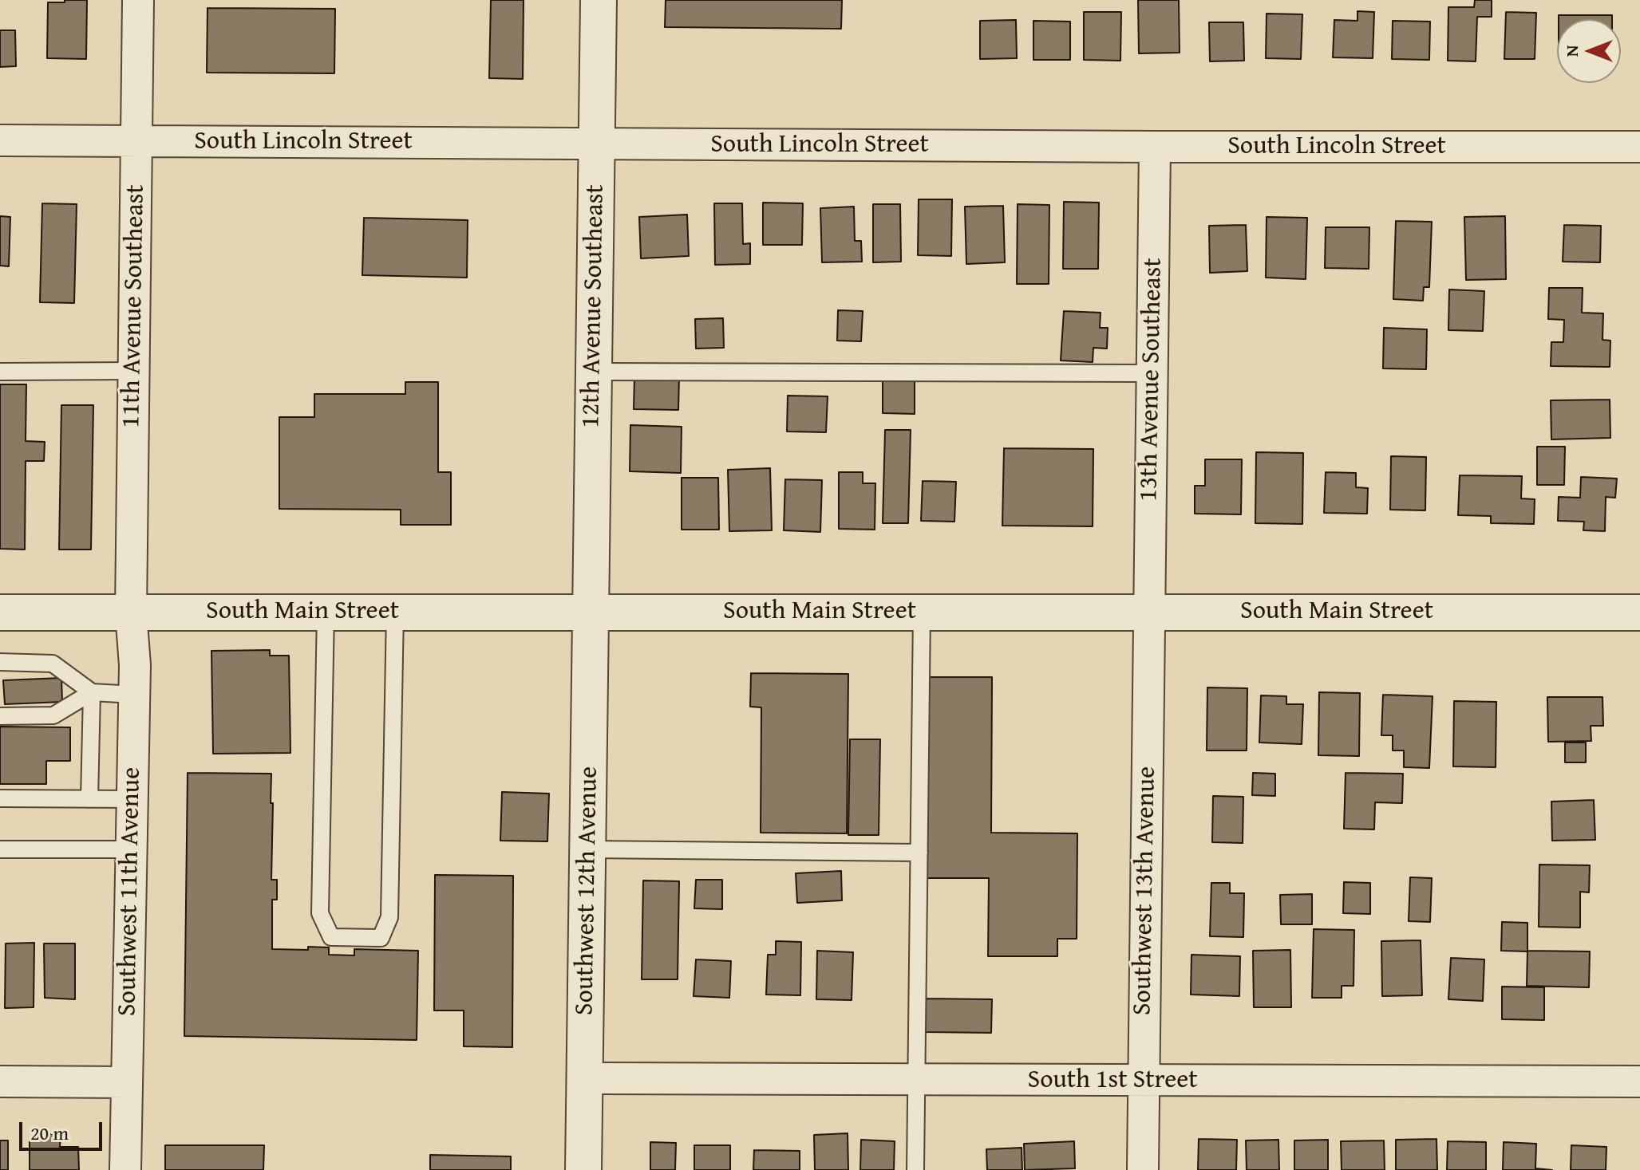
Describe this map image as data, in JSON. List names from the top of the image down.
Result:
{
  "streets": {
    "street": [
      "South Lincoln Street",
      "11th Avenue Southeast",
      "12th Avenue Southeast",
      "13th Avenue Southeast",
      "South Main Street",
      "Southwest 12th Avenue",
      "Southwest 13th Avenue",
      "Southwest 11th Avenue",
      "South 1st Street"
    ]
  },
  "crossings": [
    ["South Lincoln Street", "11th Avenue Southeast"],
    ["South Lincoln Street", "12th Avenue Southeast"],
    ["South Lincoln Street", "13th Avenue Southeast"],
    ["11th Avenue Southeast", "South Main Street"],
    ["11th Avenue Southeast", "Southwest 11th Avenue"],
    ["12th Avenue Southeast", "South Main Street"],
    ["12th Avenue Southeast", "Southwest 12th Avenue"],
    ["13th Avenue Southeast", "South Main Street"],
    ["13th Avenue Southeast", "Southwest 13th Avenue"],
    ["South Main Street", "Southwest 12th Avenue"],
    ["South Main Street", "Southwest 13th Avenue"],
    ["South Main Street", "Southwest 11th Avenue"],
    ["Southwest 12th Avenue", "South 1st Street"],
    ["Southwest 13th Avenue", "South 1st Street"]
  ],
  "scale_bar": "20 m",
  "north": "left"
}
